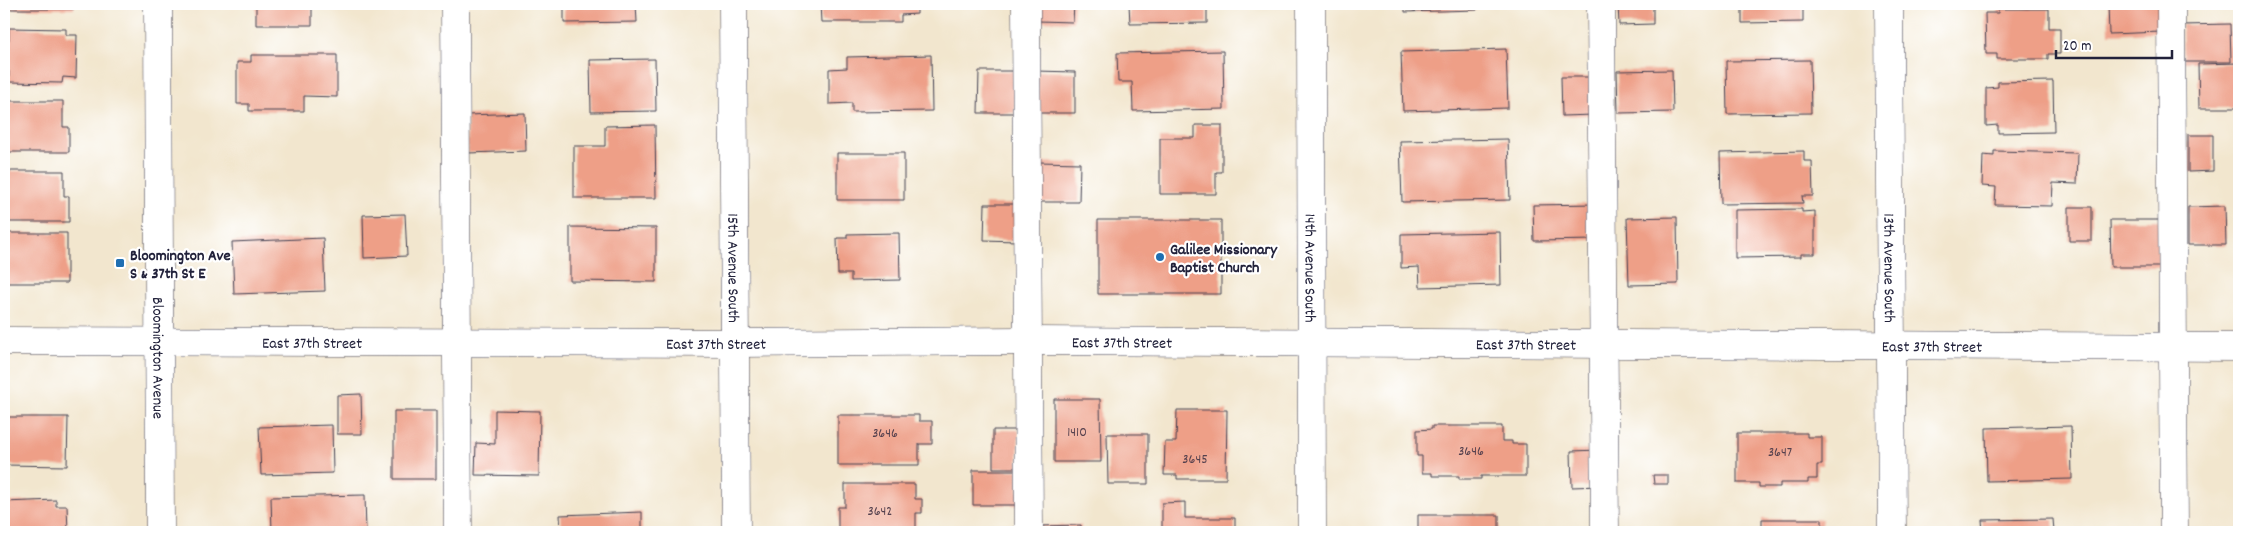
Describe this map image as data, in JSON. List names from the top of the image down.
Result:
{
  "streets": {
    "street": [
      "15th Avenue South",
      "14th Avenue South",
      "13th Avenue South",
      "East 37th Street",
      "Bloomington Avenue"
    ]
  },
  "crossings": [
    ["15th Avenue South", "East 37th Street"],
    ["14th Avenue South", "East 37th Street"],
    ["13th Avenue South", "East 37th Street"],
    ["East 37th Street", "Bloomington Avenue"]
  ],
  "places": {
    "other": ["Galilee Missionary Baptist Church"],
    "transit": ["Bloomington Ave S & 37th St E"]
  },
  "house_numbers": [
    "1410",
    "3646",
    "3646",
    "3647",
    "3645",
    "3642"
  ],
  "scale_bar": "20 m"
}
